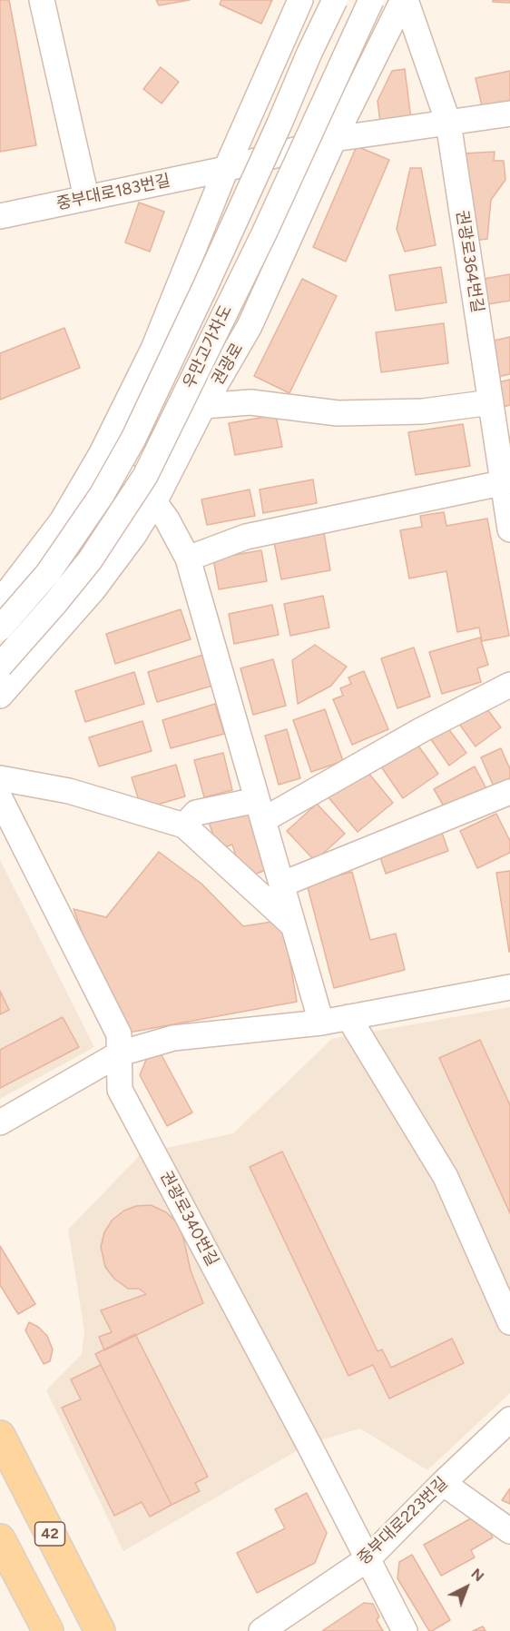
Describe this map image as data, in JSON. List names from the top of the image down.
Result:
{
  "streets": {
    "main road": ["42"],
    "street": [
      "중부대로183번길",
      "권광로364번길",
      "우만고가차도",
      "권광로",
      "권광로340번길",
      "중부대로223번길"
    ]
  },
  "crossings": [
    ["중부대로183번길", "권광로364번길"],
    ["중부대로183번길", "권광로"],
    ["권광로364번길", "권광로"],
    ["권광로340번길", "중부대로223번길"]
  ],
  "north": "top right"
}
